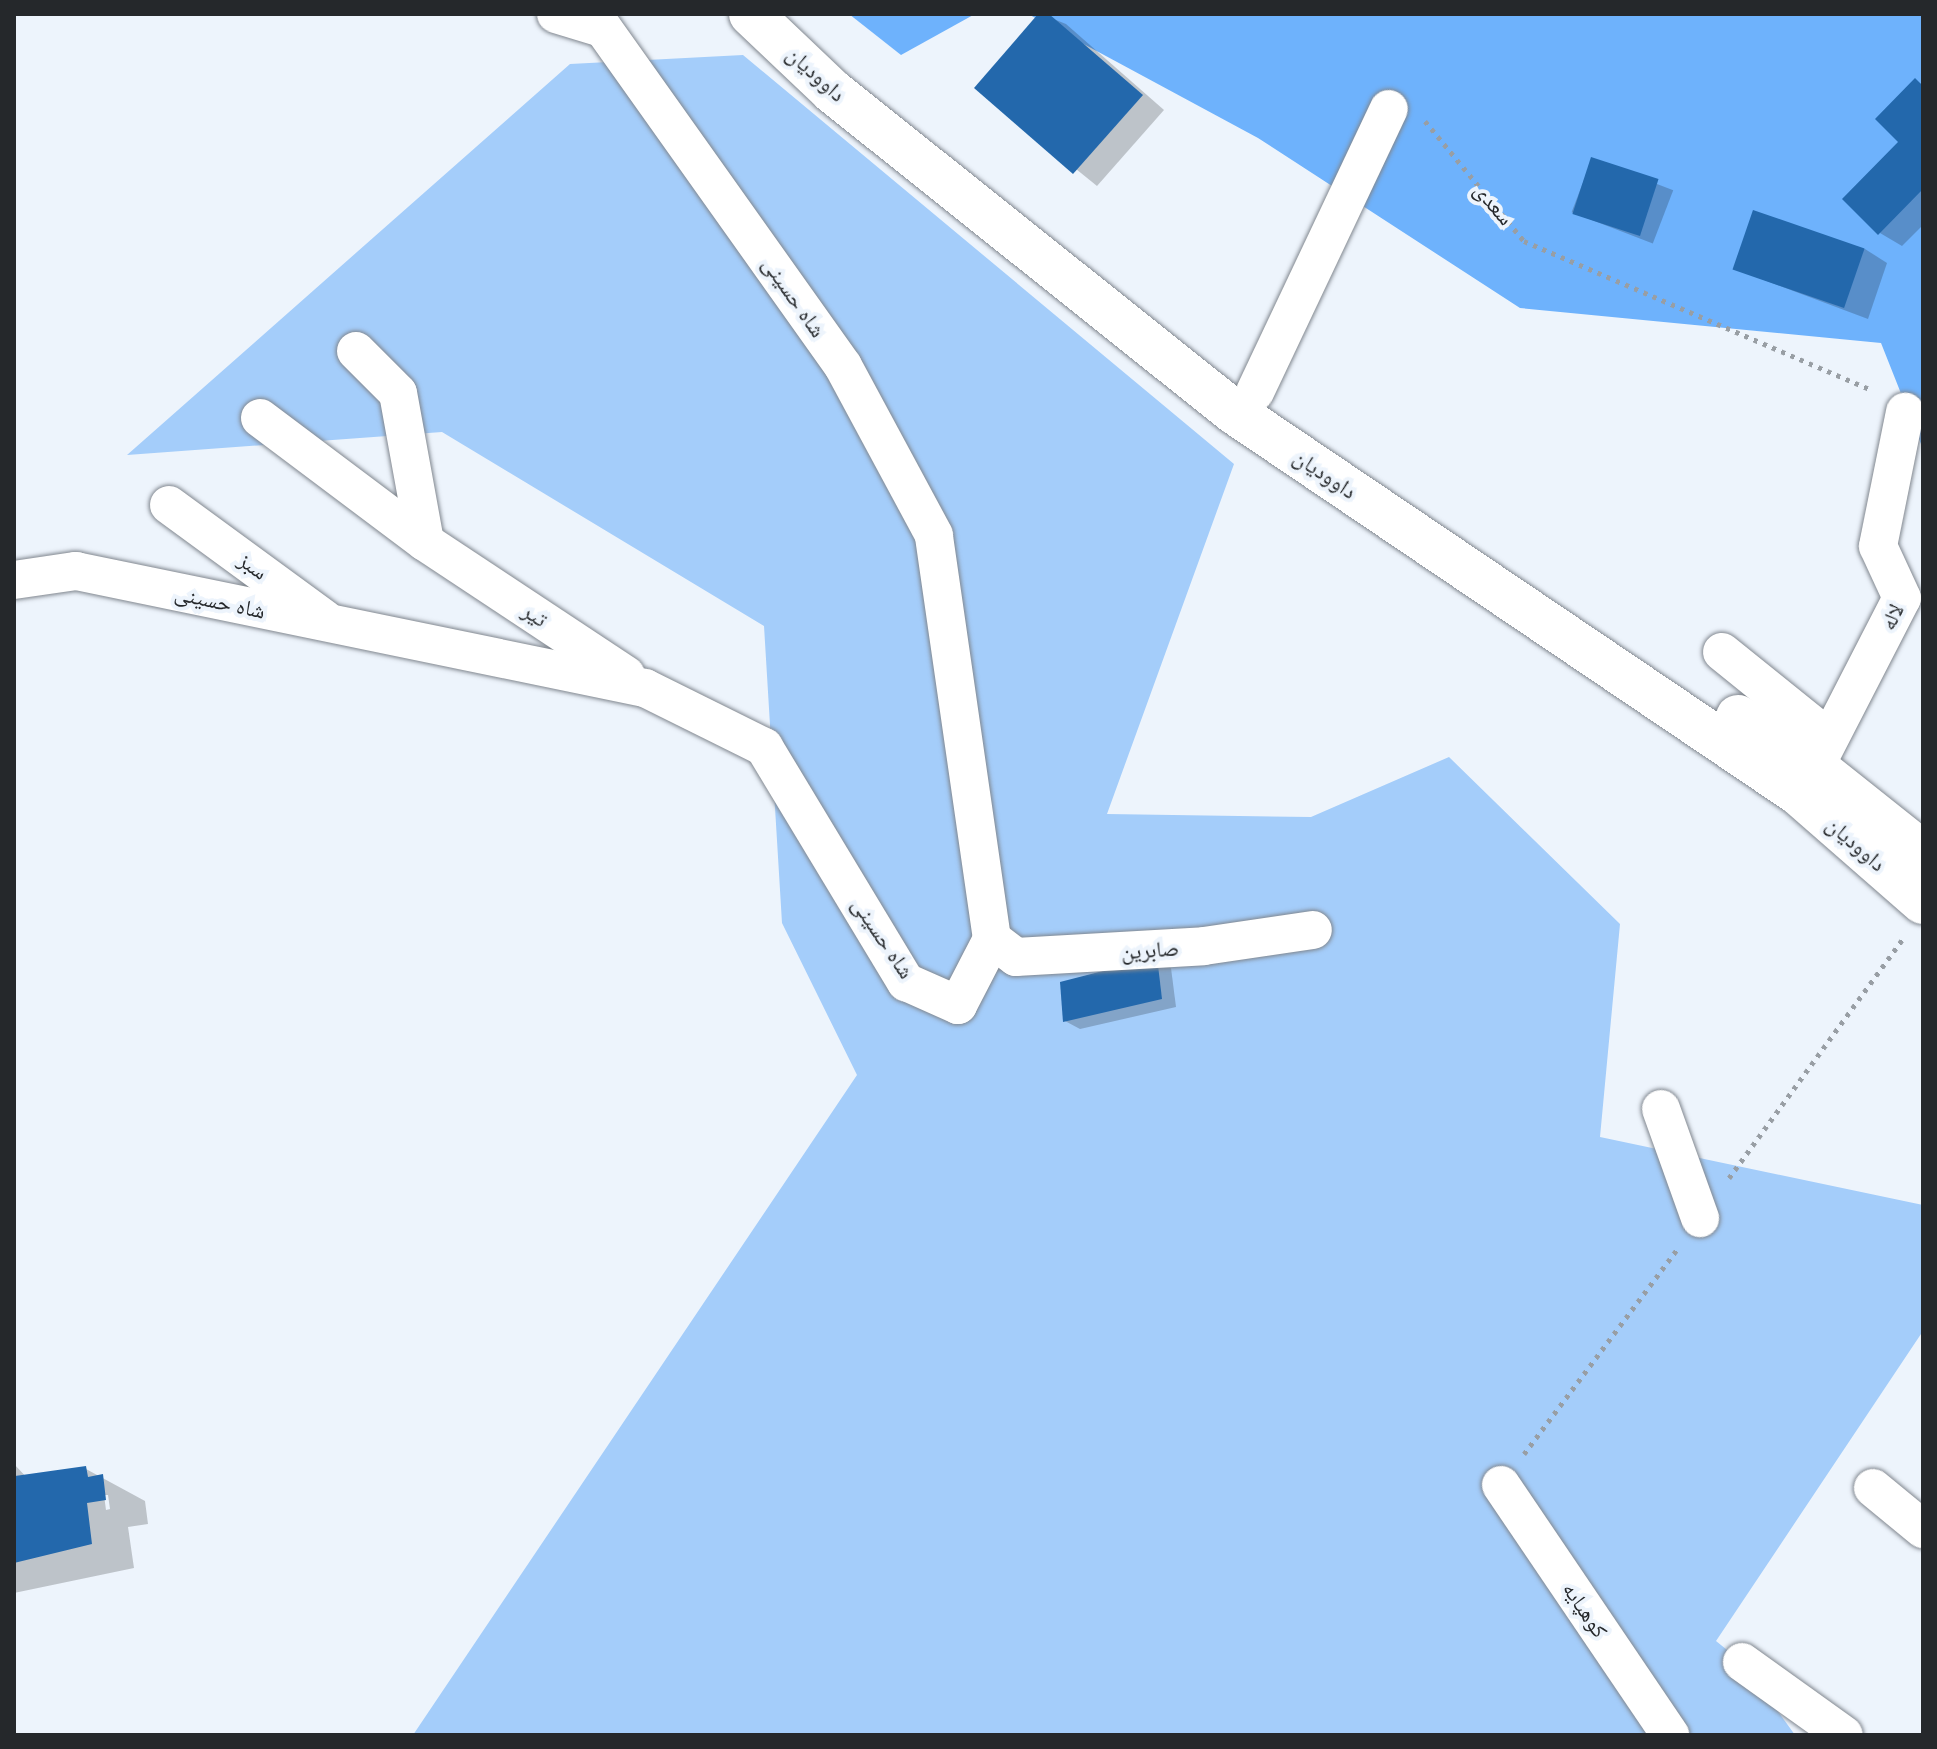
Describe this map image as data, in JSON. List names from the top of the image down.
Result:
{
  "streets": {
    "street": [
      "داوودیان",
      "شاه حسینی",
      "سبز",
      "تیر",
      "لاله",
      "صابرین",
      "کوهپایه"
    ],
    "path": ["سعدی"]
  },
  "crossings": [
    ["داوودیان", "لاله"],
    ["سعدی", "لاله"],
    ["شاه حسینی", "سبز"],
    ["شاه حسینی", "تیر"],
    ["شاه حسینی", "صابرین"]
  ]
}
